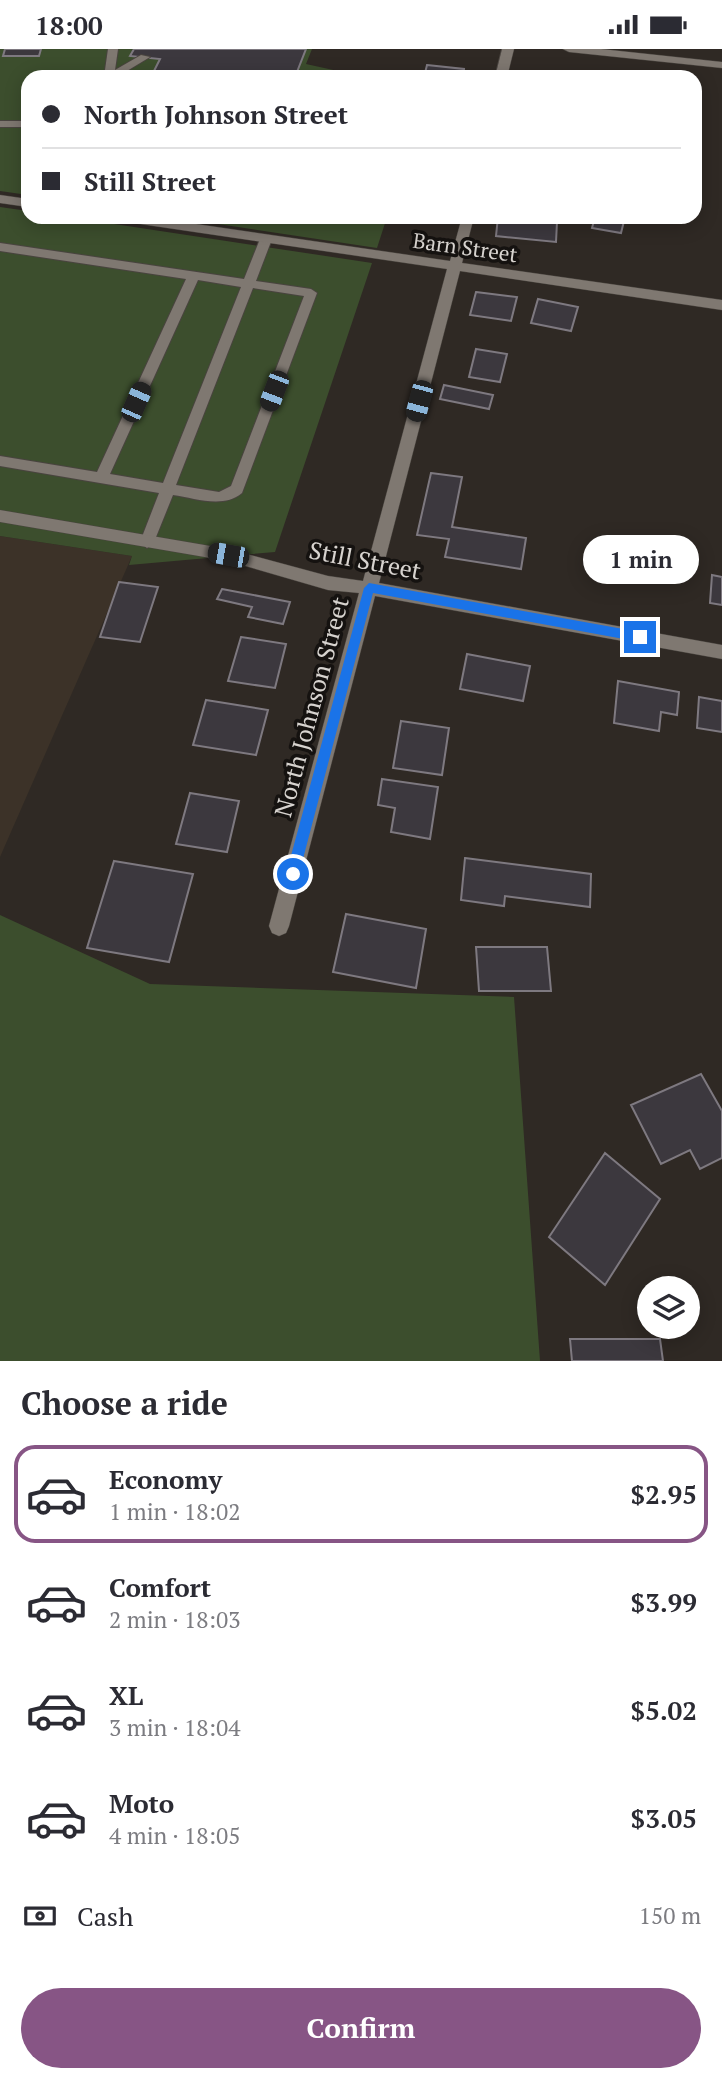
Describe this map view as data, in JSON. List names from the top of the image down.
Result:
{
  "streets": {
    "street": ["Barn Street", "Still Street", "North Johnson Street"]
  },
  "crossings": [
    ["Barn Street", "North Johnson Street"],
    ["Still Street", "North Johnson Street"]
  ],
  "page": {
    "status": "18:00",
    "banner": ["North Johnson Street", "Still Street"],
    "bubble": "1 min",
    "heading": "Choose a ride",
    "list": [
      {
        "name": "Economy",
        "note": "1 min · 18:02",
        "value": "$2.95"
      },
      {
        "name": "Comfort",
        "note": "2 min · 18:03",
        "value": "$3.99"
      },
      {
        "name": "XL",
        "note": "3 min · 18:04",
        "value": "$5.02"
      },
      {
        "name": "Moto",
        "note": "4 min · 18:05",
        "value": "$3.05"
      }
    ],
    "pay": ["Cash", "150 m"],
    "buttons": "Confirm"
  }
}
